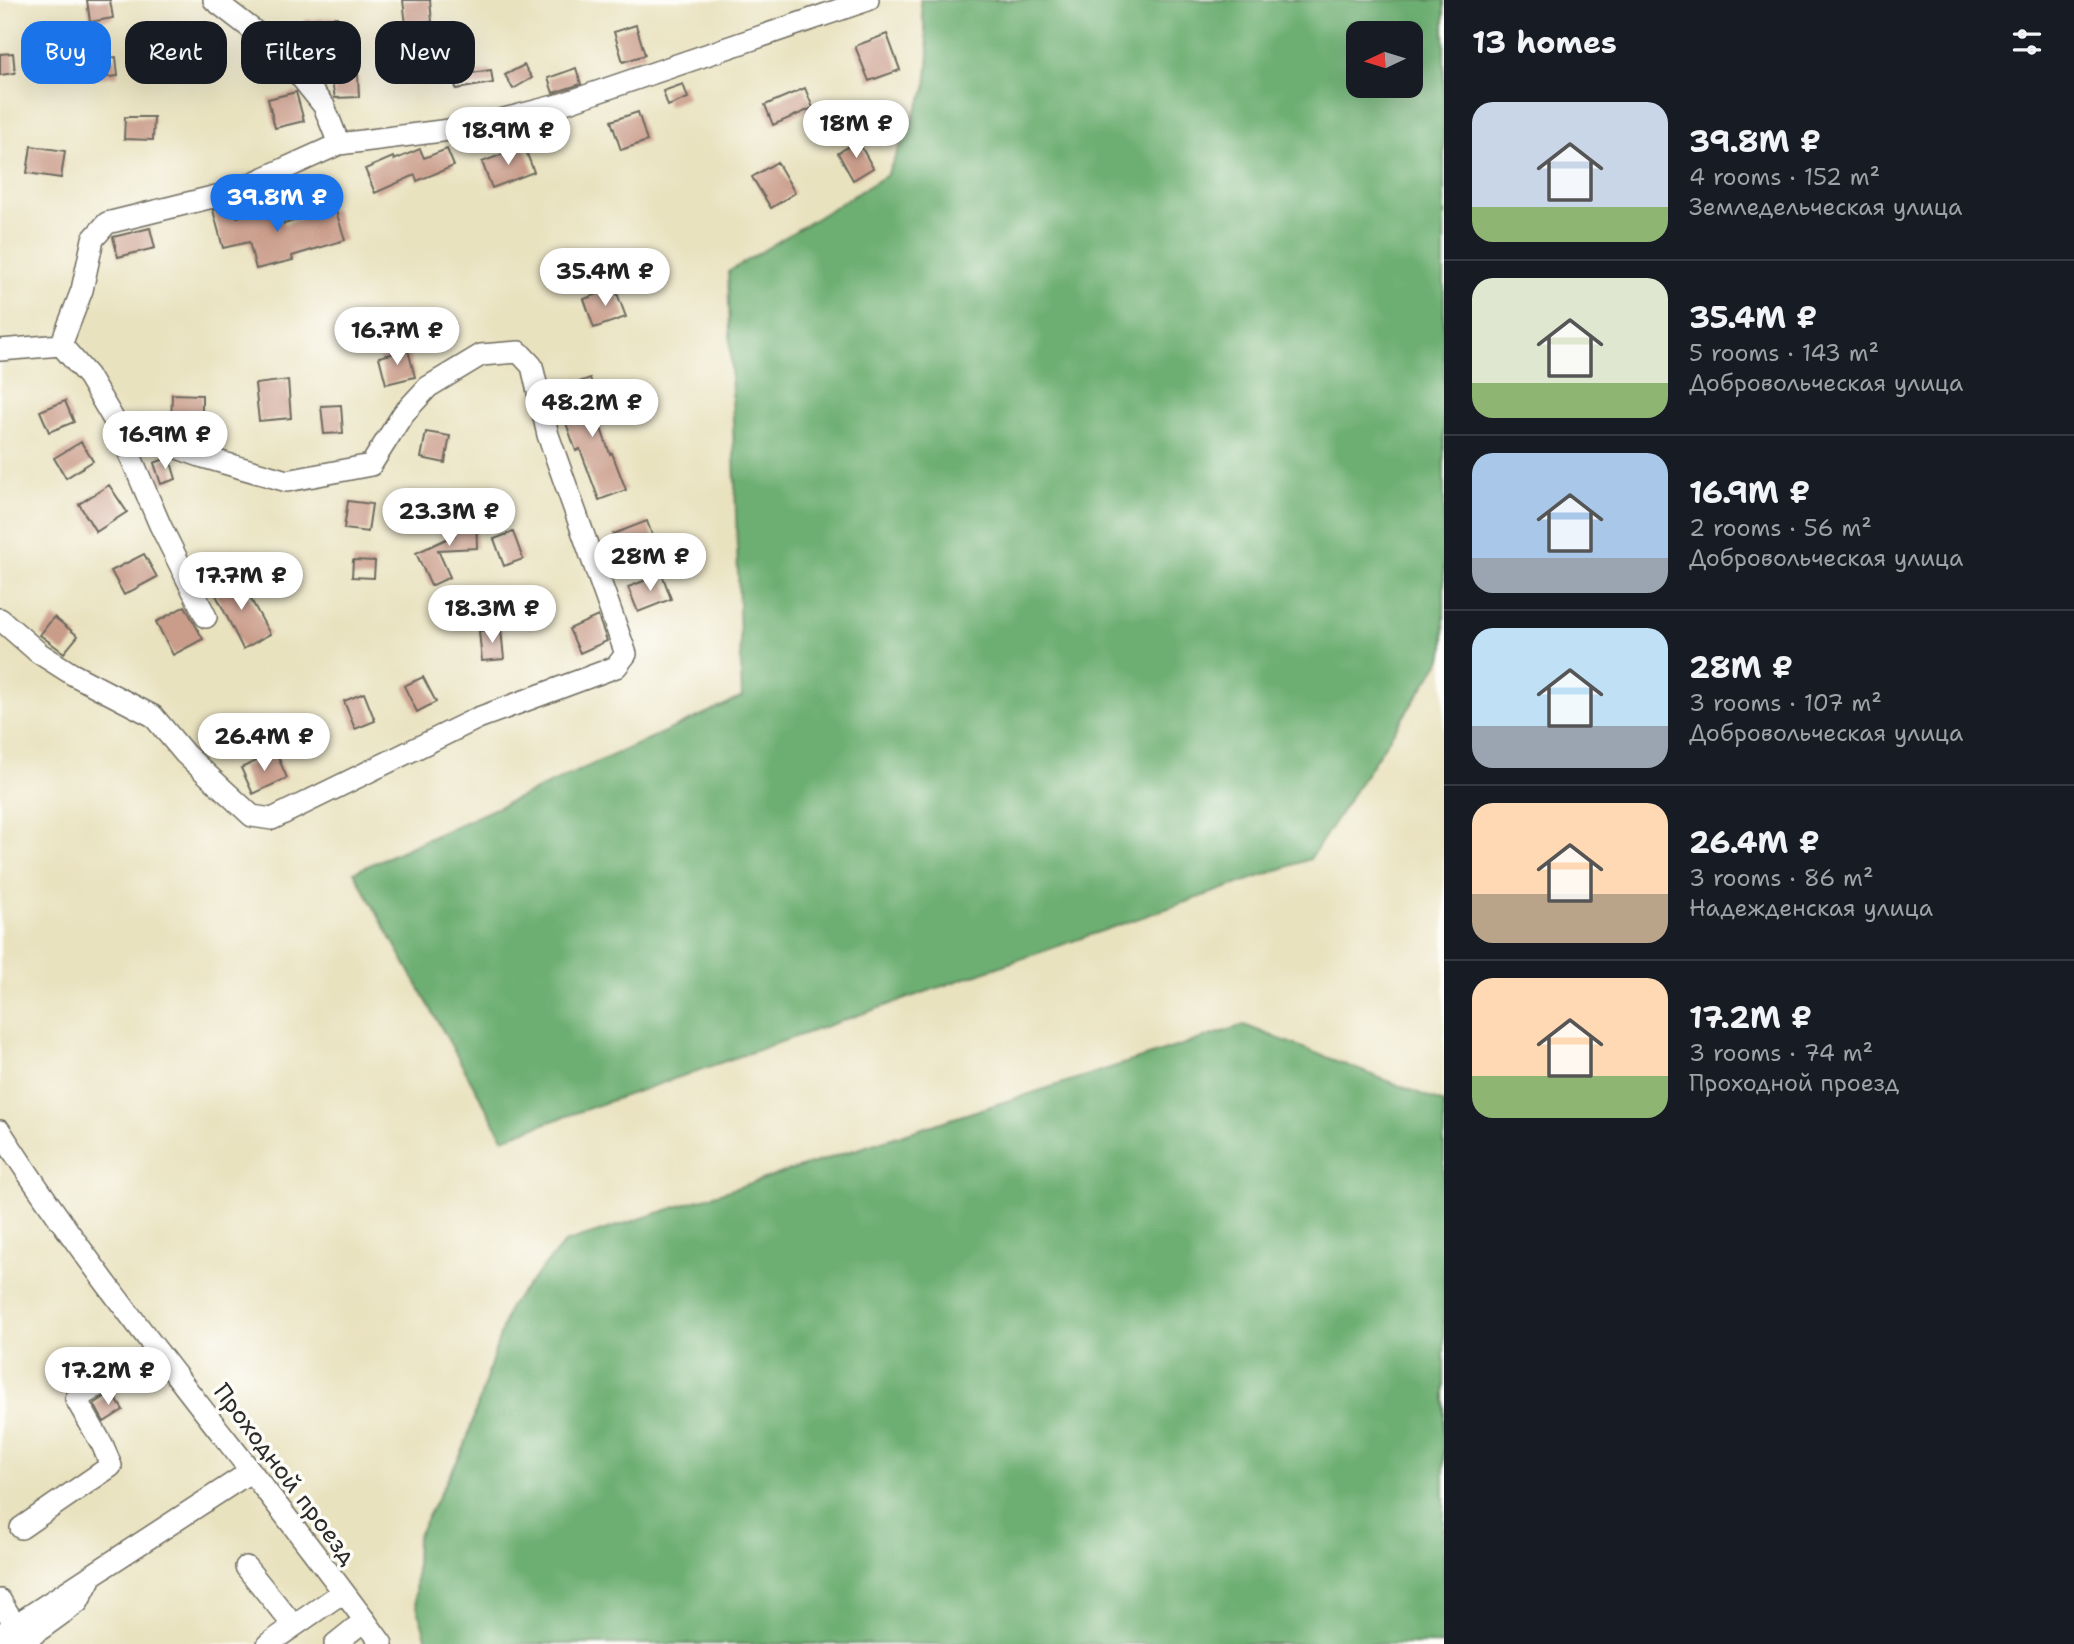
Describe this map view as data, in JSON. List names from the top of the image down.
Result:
{
  "streets": {
    "street": ["Проходной проезд"]
  },
  "north": "left",
  "page": {
    "heading": "13 homes",
    "chip": [
      "Buy",
      "Rent",
      "Filters",
      "New"
    ],
    "list": [
      {
        "name": "39.8M ₽",
        "note": "4 rooms · 152 m² · Земледельческая улица"
      },
      {
        "name": "35.4M ₽",
        "note": "5 rooms · 143 m² · Добровольческая улица"
      },
      {
        "name": "16.9M ₽",
        "note": "2 rooms · 56 m² · Добровольческая улица"
      },
      {
        "name": "28M ₽",
        "note": "3 rooms · 107 m² · Добровольческая улица"
      },
      {
        "name": "26.4M ₽",
        "note": "3 rooms · 86 m² · Надежденская улица"
      },
      {
        "name": "17.2M ₽",
        "note": "3 rooms · 74 m² · Проходной проезд"
      }
    ],
    "price": [
      "18M ₽",
      "18.9M ₽",
      "39.8M ₽",
      "35.4M ₽",
      "16.7M ₽",
      "48.2M ₽",
      "16.9M ₽",
      "23.3M ₽",
      "28M ₽",
      "17.7M ₽",
      "18.3M ₽",
      "26.4M ₽",
      "17.2M ₽"
    ]
  }
}
